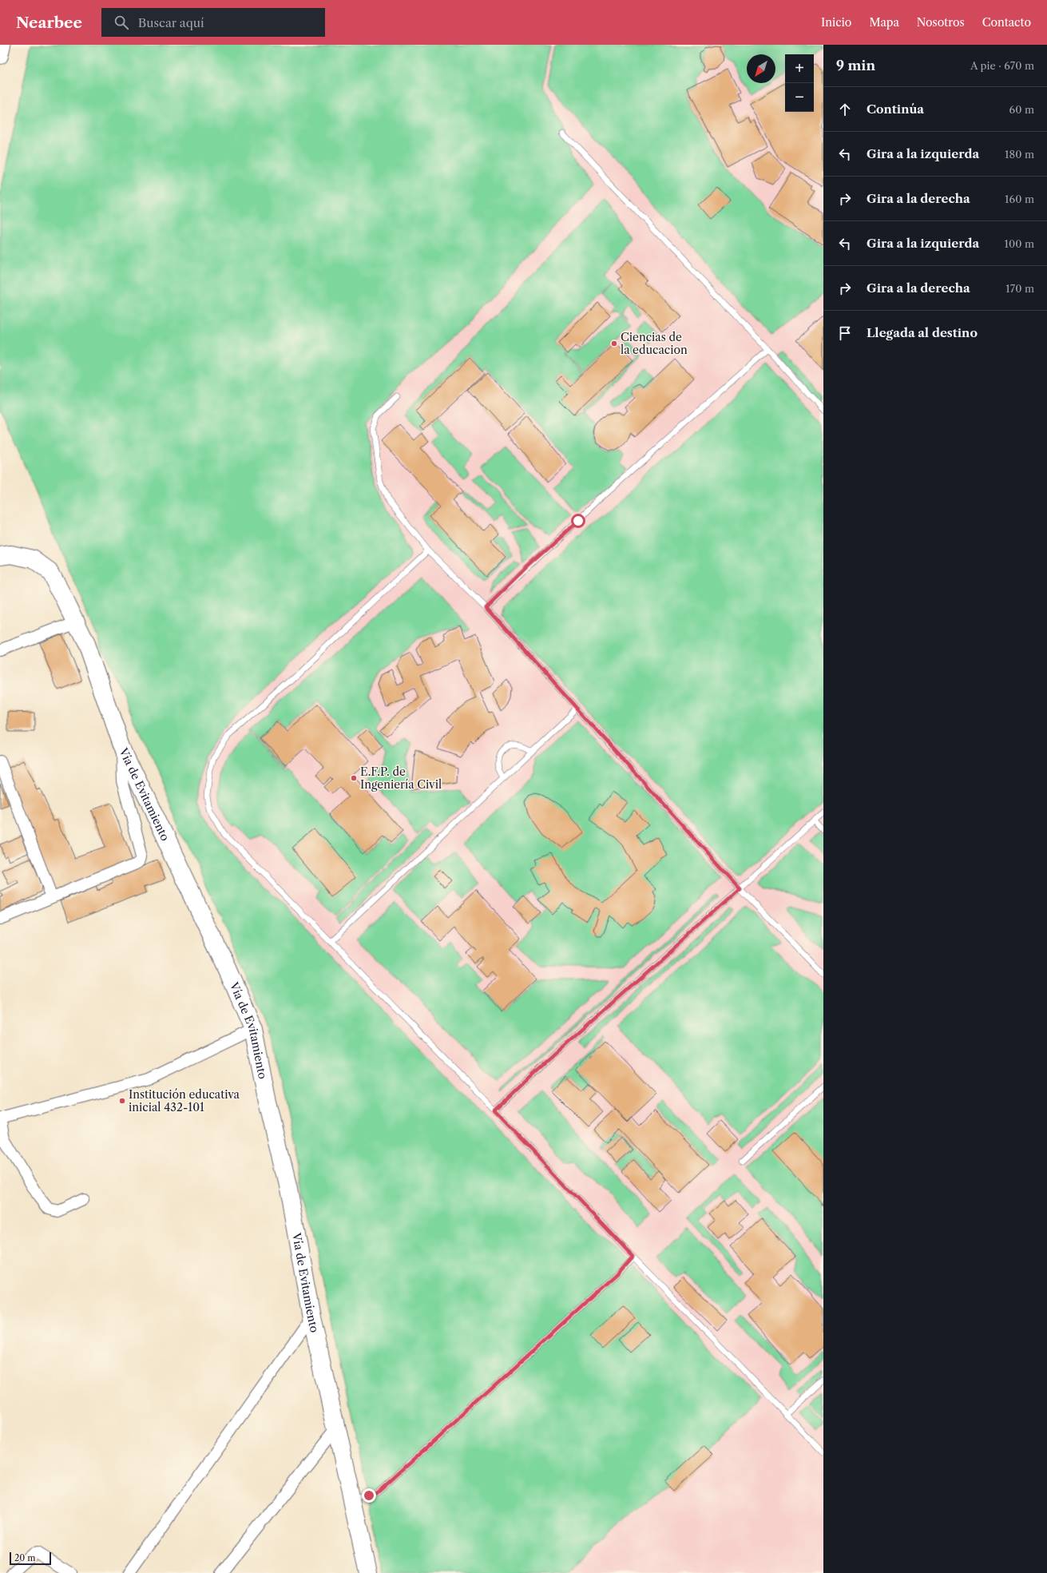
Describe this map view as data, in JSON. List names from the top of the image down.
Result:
{
  "streets": {
    "highway": ["Vía de Evitamiento"]
  },
  "places": ["Ciencias de la educacion", "E.F.P. de Ingeniería Civil", "Institución educativa inicial 432-101"],
  "scale_bar": "20 m",
  "north": "bottom left",
  "page": {
    "header": "Nearbee",
    "search": "Buscar aquí",
    "nav": [
      "Inicio",
      "Mapa",
      "Nosotros",
      "Contacto"
    ],
    "heading": ["9 min", "A pie · 670 m"],
    "map_buttons": ["+", "−"],
    "list": [
      ["Continúa", "60 m"],
      ["Gira a la izquierda", "180 m"],
      ["Gira a la derecha", "160 m"],
      ["Gira a la izquierda", "100 m"],
      ["Gira a la derecha", "170 m"],
      "Llegada al destino"
    ],
    "scale": "20 m"
  }
}
